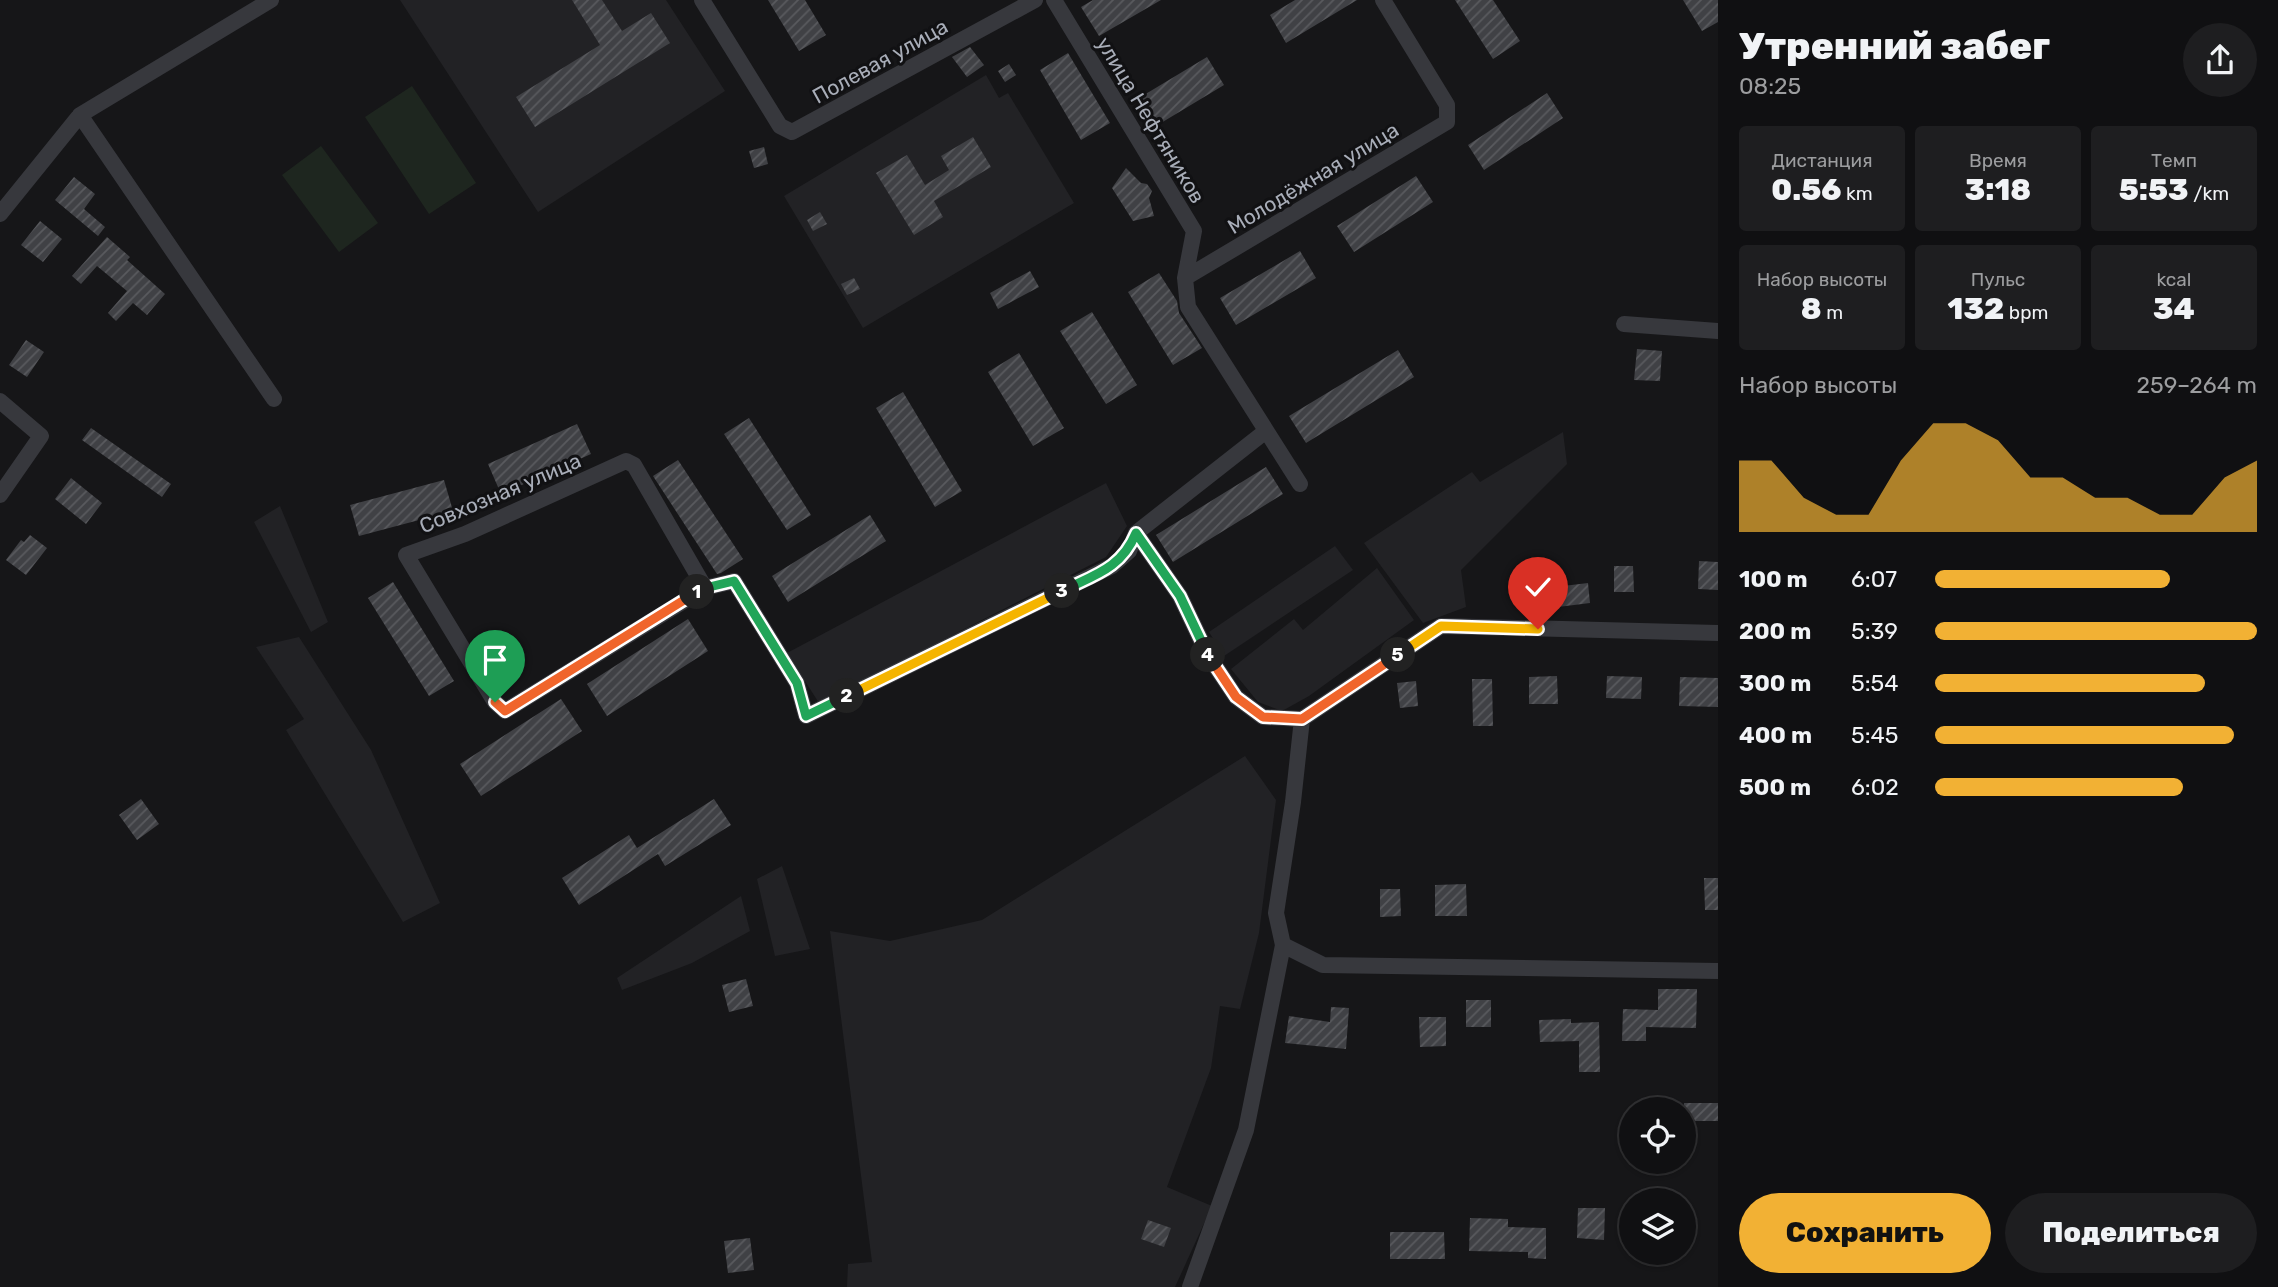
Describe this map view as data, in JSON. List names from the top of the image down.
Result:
{
  "streets": {
    "street": [
      "Полевая улица",
      "улица Нефтяников",
      "Молодёжная улица",
      "Совхозная улица"
    ]
  },
  "crossings": [
    ["улица Нефтяников", "Молодёжная улица"],
    ["улица Нефтяников", "Совхозная улица"]
  ],
  "page": {
    "heading": ["Утренний забег", "08:25"],
    "stats": [
      ["Дистанция", "0.56 km"],
      ["Время", "3:18"],
      ["Темп", "5:53 /km"],
      ["Набор высоты", "8 m"],
      ["Пульс", "132 bpm"],
      ["kcal", "34"]
    ],
    "chart": ["Набор высоты", "259–264 m"],
    "list": [
      {
        "name": "100 m",
        "note": "6:07"
      },
      {
        "name": "200 m",
        "note": "5:39"
      },
      {
        "name": "300 m",
        "note": "5:54"
      },
      {
        "name": "400 m",
        "note": "5:45"
      },
      {
        "name": "500 m",
        "note": "6:02"
      }
    ],
    "pins": [
      "3",
      "1",
      "4",
      "5",
      "2"
    ],
    "buttons": ["Сохранить", "Поделиться"]
  }
}
